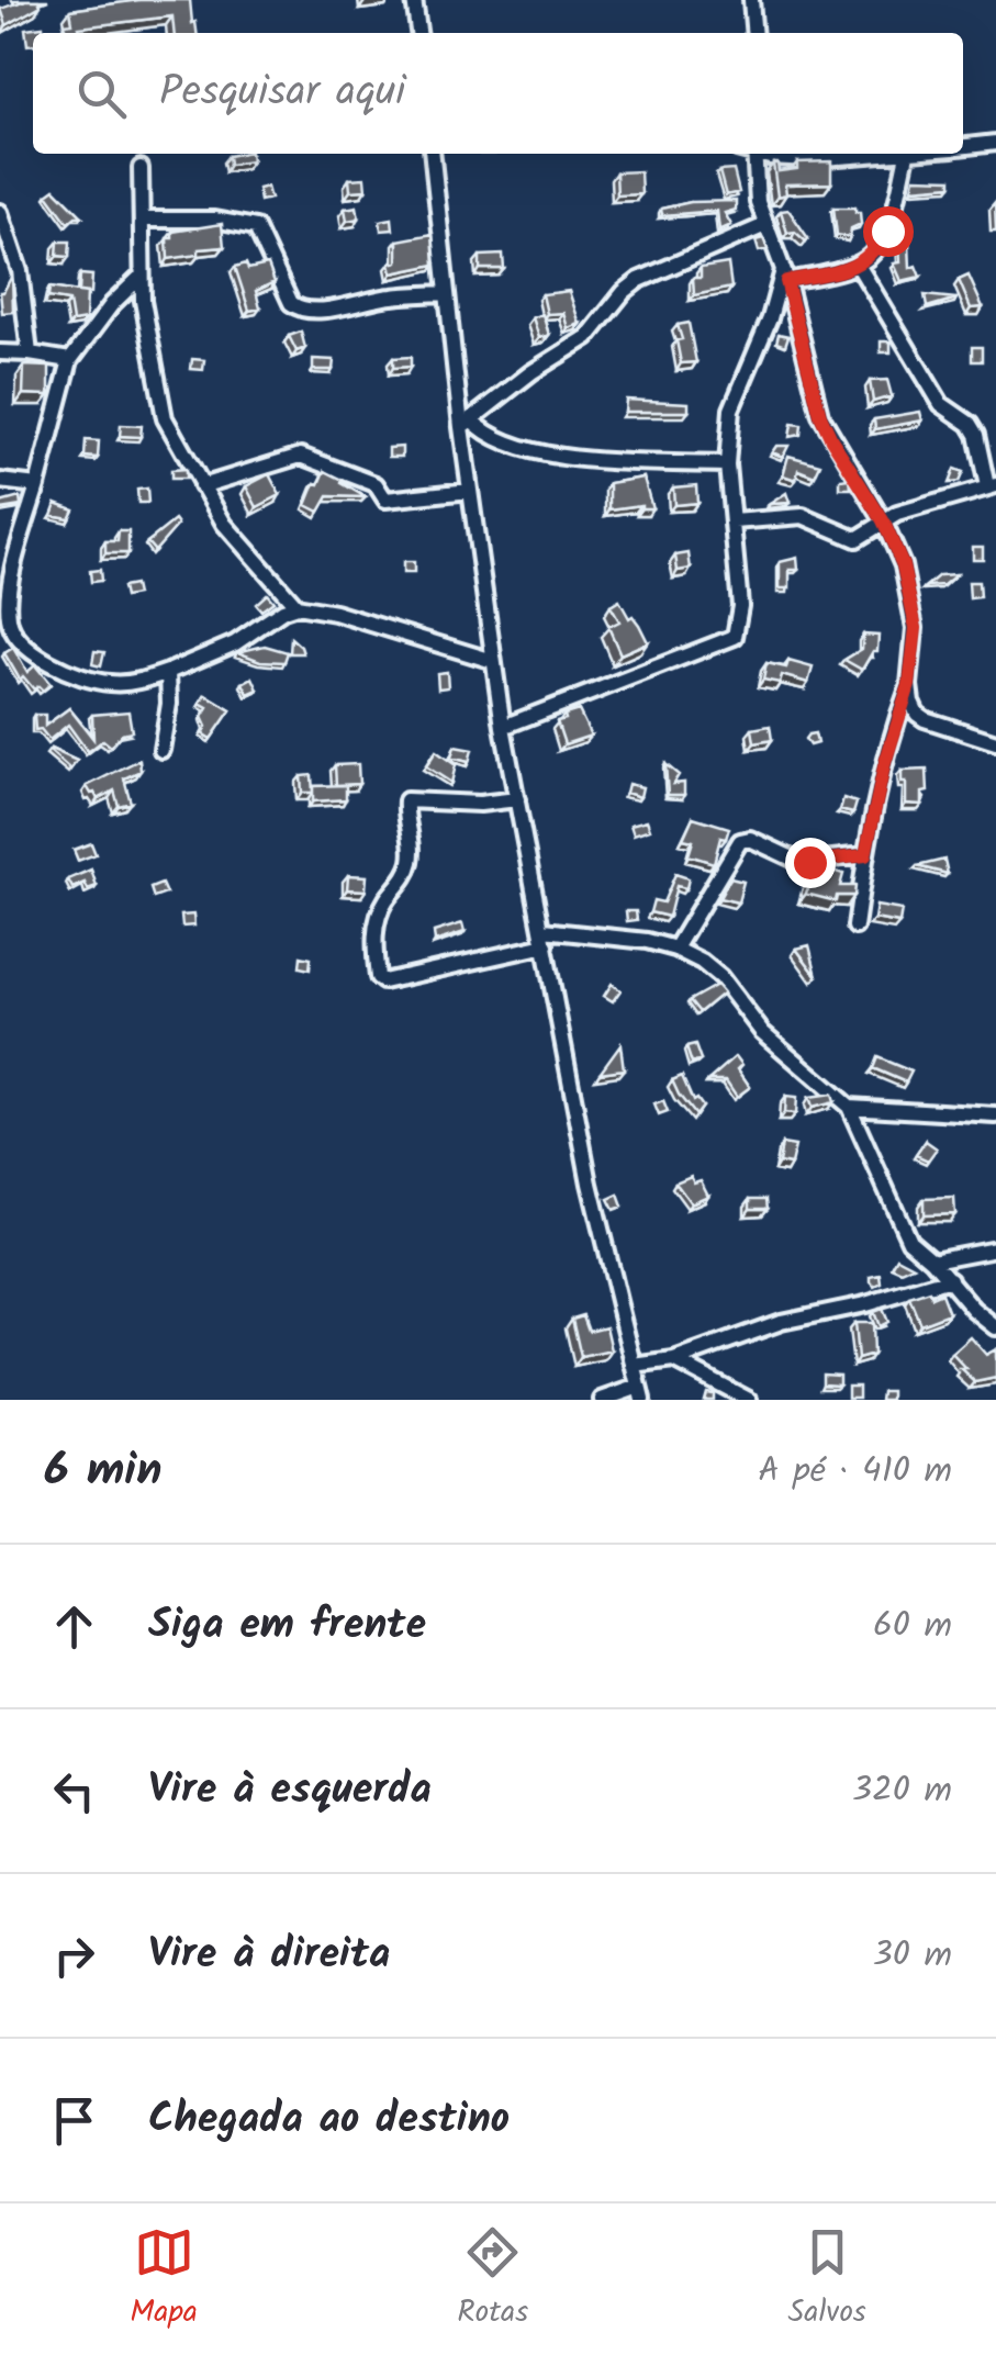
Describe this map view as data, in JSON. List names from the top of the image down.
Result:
{
  "page": {
    "search": "Pesquisar aqui",
    "heading": ["6 min", "A pé · 410 m"],
    "list": [
      ["Siga em frente", "60 m"],
      ["Vire à esquerda", "320 m"],
      ["Vire à direita", "30 m"],
      "Chegada ao destino"
    ],
    "nav": ["Mapa", "Rotas", "Salvos"]
  }
}
